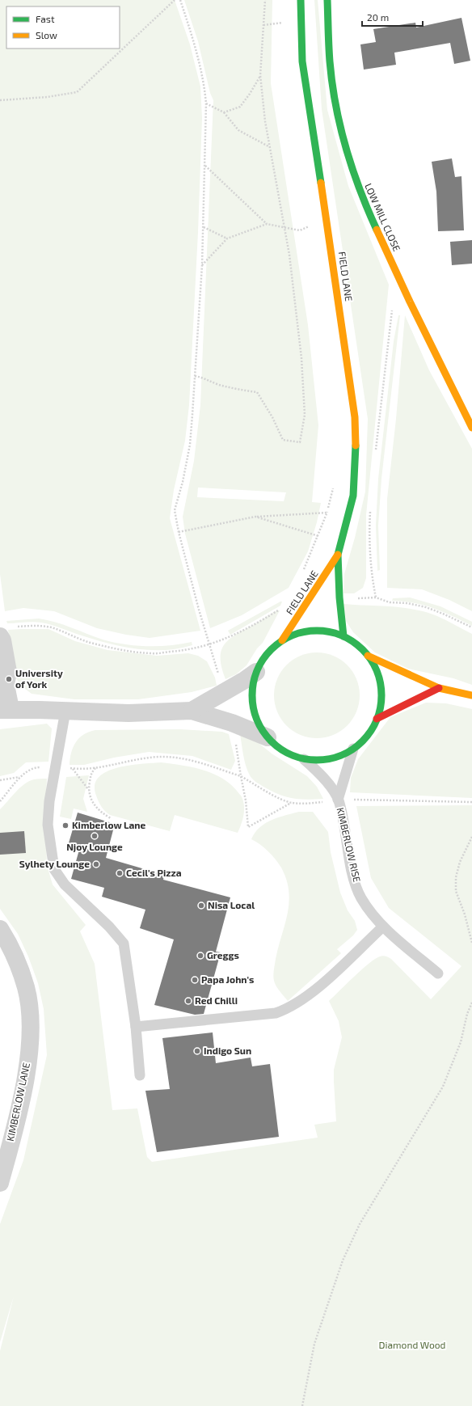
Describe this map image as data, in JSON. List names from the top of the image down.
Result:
{
  "streets": {
    "street": ["LOW MILL CLOSE", "FIELD LANE", "KIMBERLOW LANE"],
    "lane": ["KIMBERLOW RISE"]
  },
  "crossings": [
    ["FIELD LANE", "KIMBERLOW RISE"]
  ],
  "parks": ["Diamond Wood"],
  "places": [
    "University of York",
    "Kimberlow Lane",
    "Njoy Lounge",
    "Sylhety Lounge",
    "Cecil's Pizza",
    "Nisa Local",
    "Greggs",
    "Papa John's",
    "Red Chilli",
    "Indigo Sun"
  ],
  "legend": ["Fast", "Slow"],
  "scale_bar": "20 m"
}
